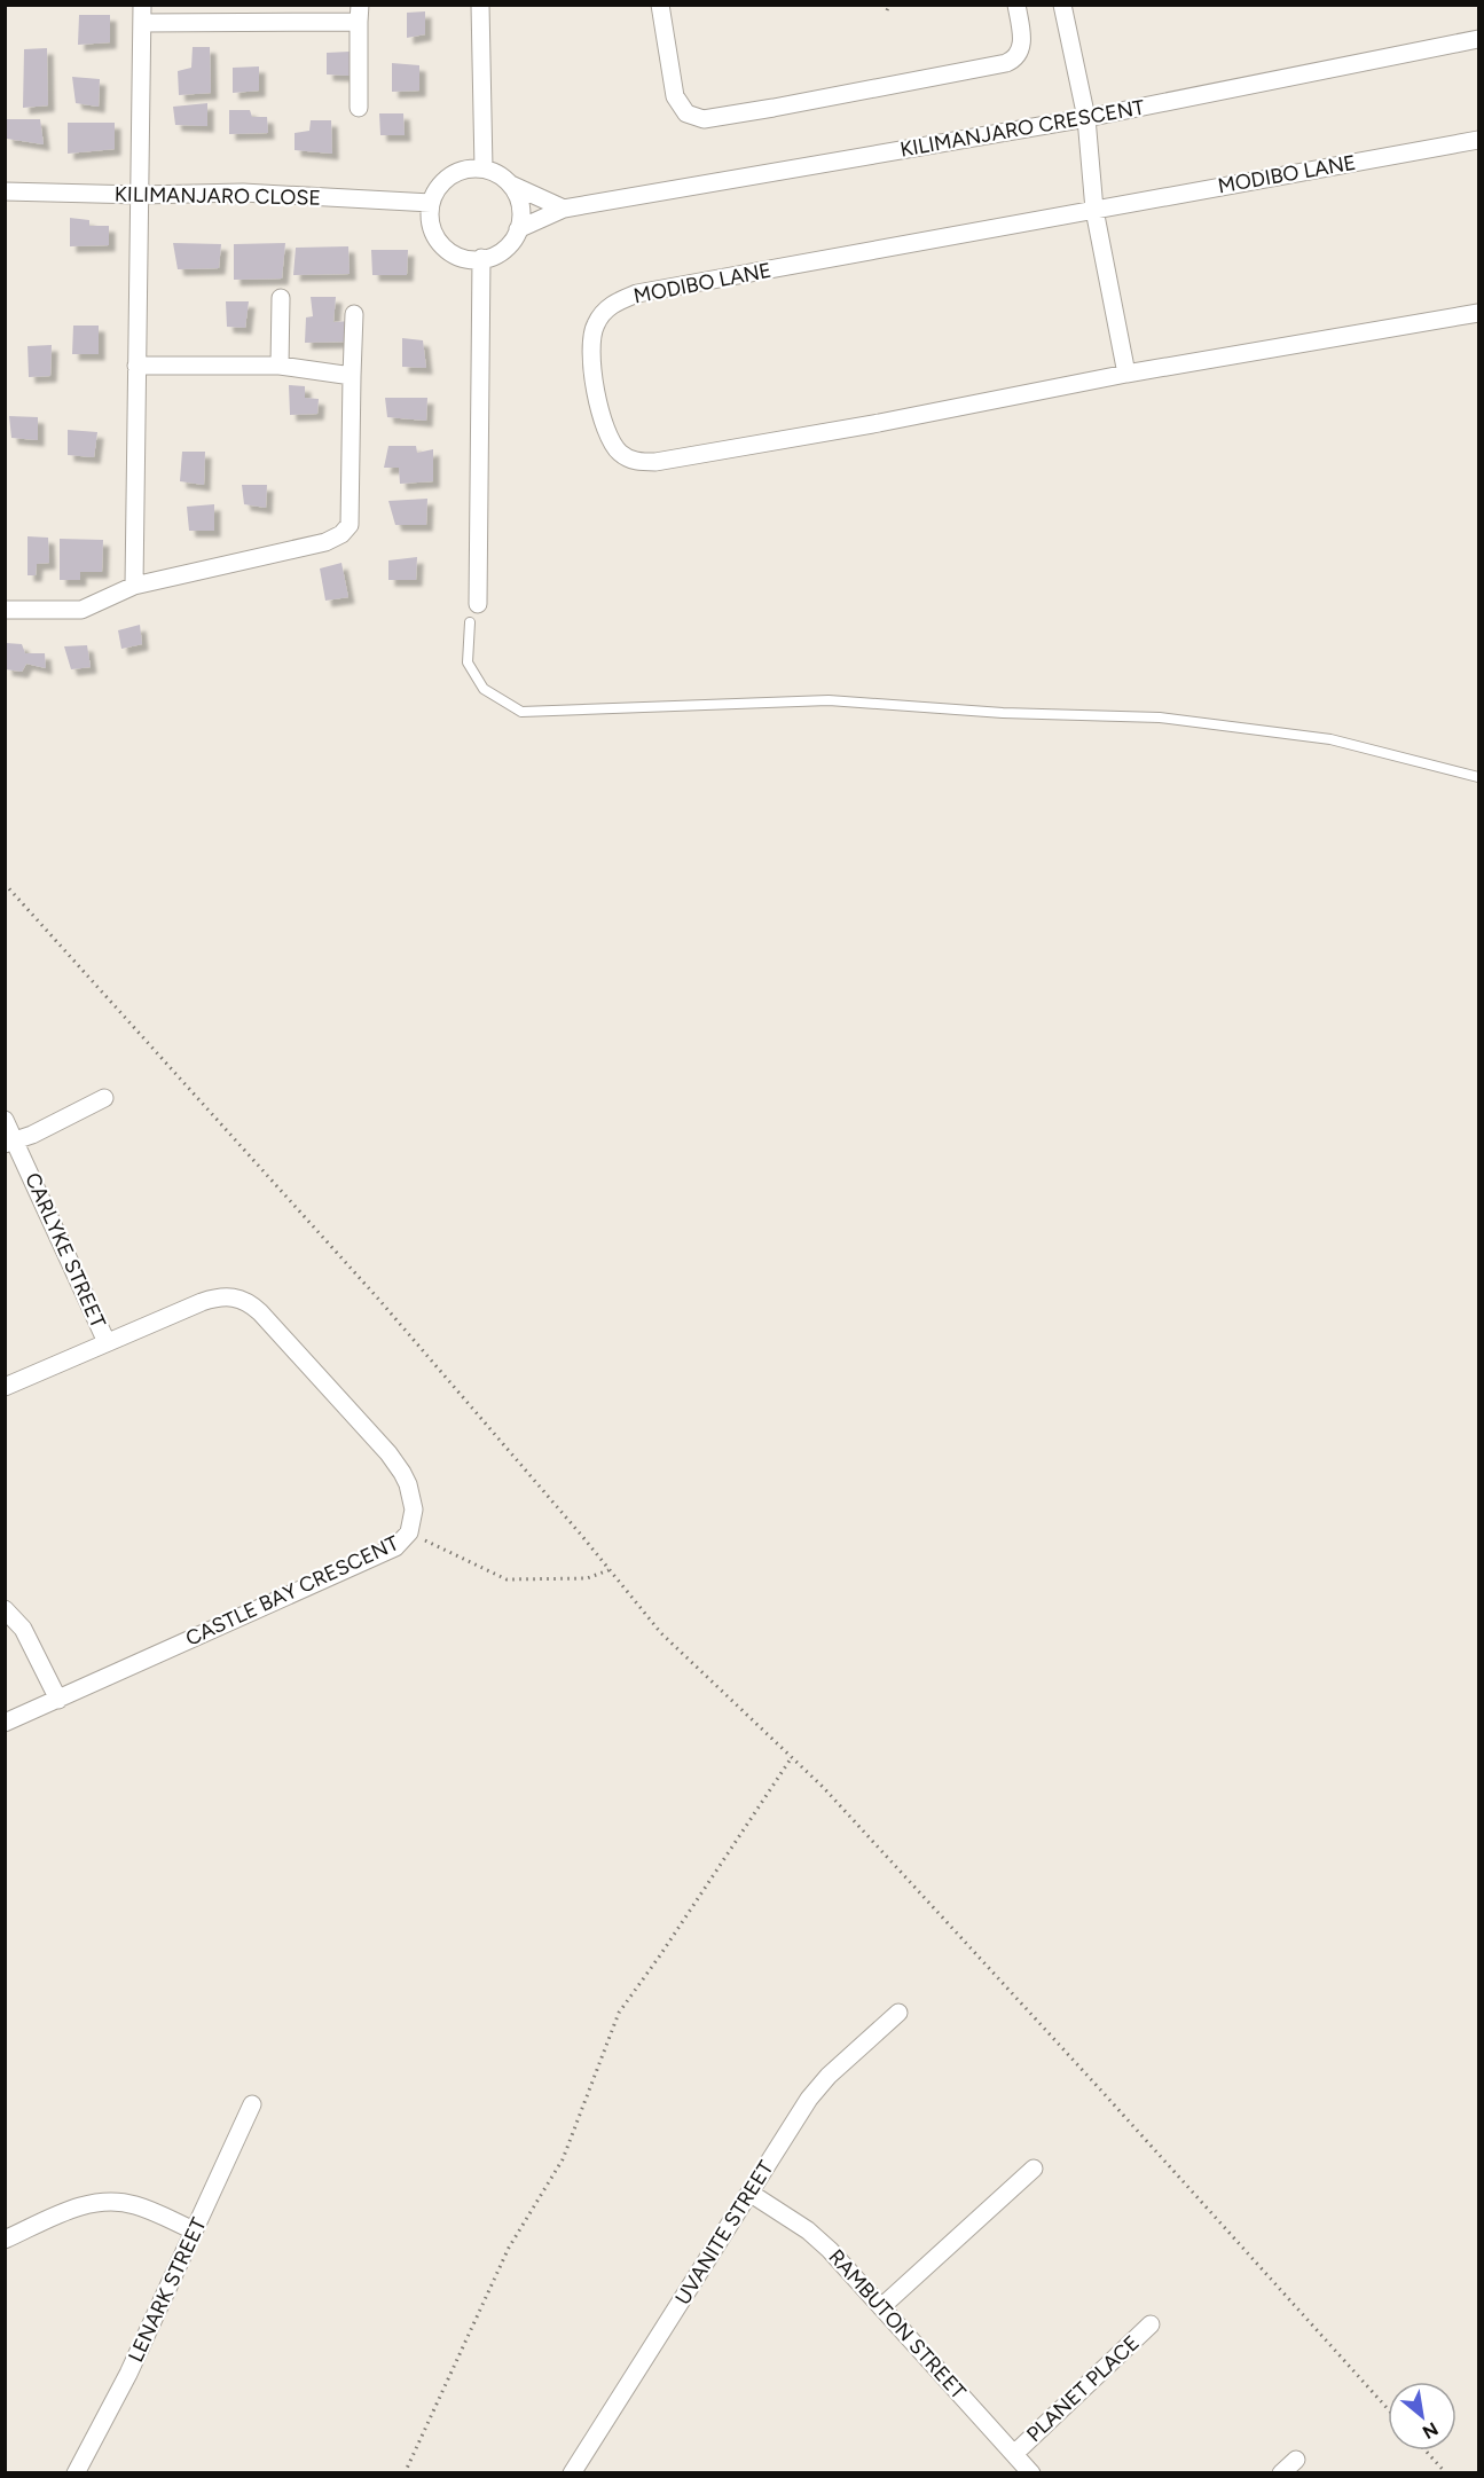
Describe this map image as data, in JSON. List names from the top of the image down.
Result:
{
  "streets": {
    "street": [
      "KILIMANJARO CRESCENT",
      "MODIBO LANE",
      "KILIMANJARO CLOSE",
      "CARLYKE STREET",
      "CASTLE BAY CRESCENT",
      "UVANITE STREET",
      "LENARK STREET",
      "RAMBUTON STREET",
      "PLANET PLACE"
    ]
  },
  "crossings": [
    ["KILIMANJARO CRESCENT", "KILIMANJARO CLOSE"],
    ["CARLYKE STREET", "CASTLE BAY CRESCENT"],
    ["UVANITE STREET", "RAMBUTON STREET"],
    ["RAMBUTON STREET", "PLANET PLACE"]
  ],
  "north": "bottom right"
}
